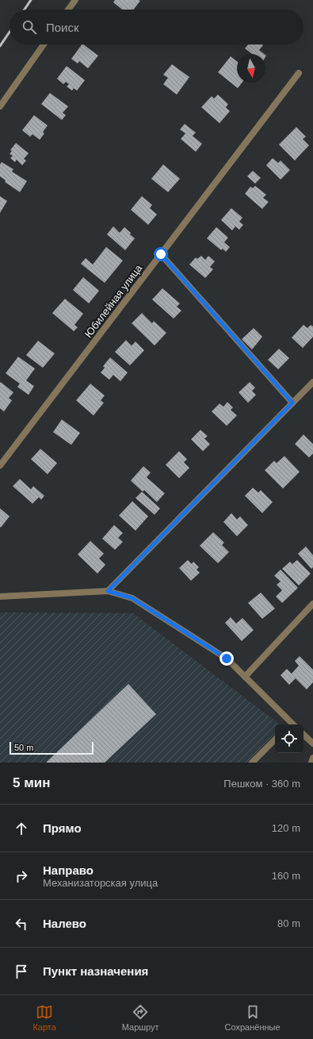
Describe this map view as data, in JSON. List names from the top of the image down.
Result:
{
  "streets": {
    "street": ["Юбилейная улица"]
  },
  "scale_bar": "50 m",
  "north": "bottom",
  "page": {
    "search": "Поиск",
    "scale": "50 m",
    "heading": ["5 мин", "Пешком · 360 m"],
    "list": [
      ["Прямо", "120 m"],
      ["Направо", "Механизаторская улица", "160 m"],
      ["Налево", "80 m"],
      "Пункт назначения"
    ],
    "nav": ["Карта", "Маршрут", "Сохранённые"]
  }
}
